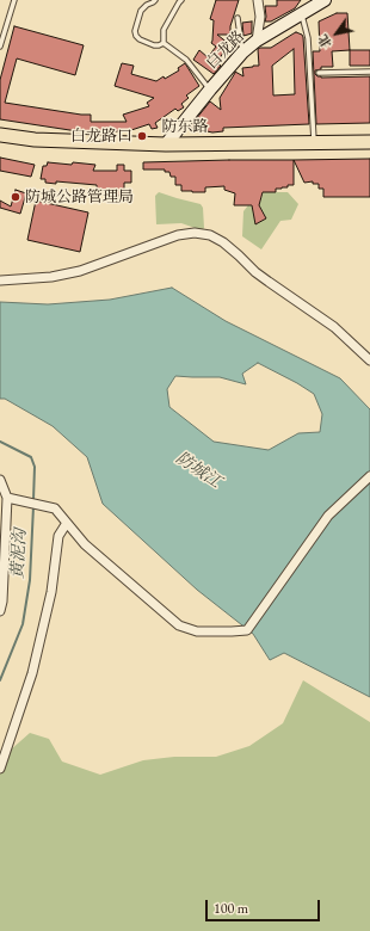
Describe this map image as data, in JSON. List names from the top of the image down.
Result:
{
  "streets": {
    "main road": ["防东路"],
    "street": ["白龙路"]
  },
  "crossings": [
    ["白龙路", "防东路"]
  ],
  "water": ["防城江", "黄泥沟"],
  "places": ["白龙路口", "防城公路管理局"],
  "scale_bar": "100 m",
  "north": "bottom left"
}
